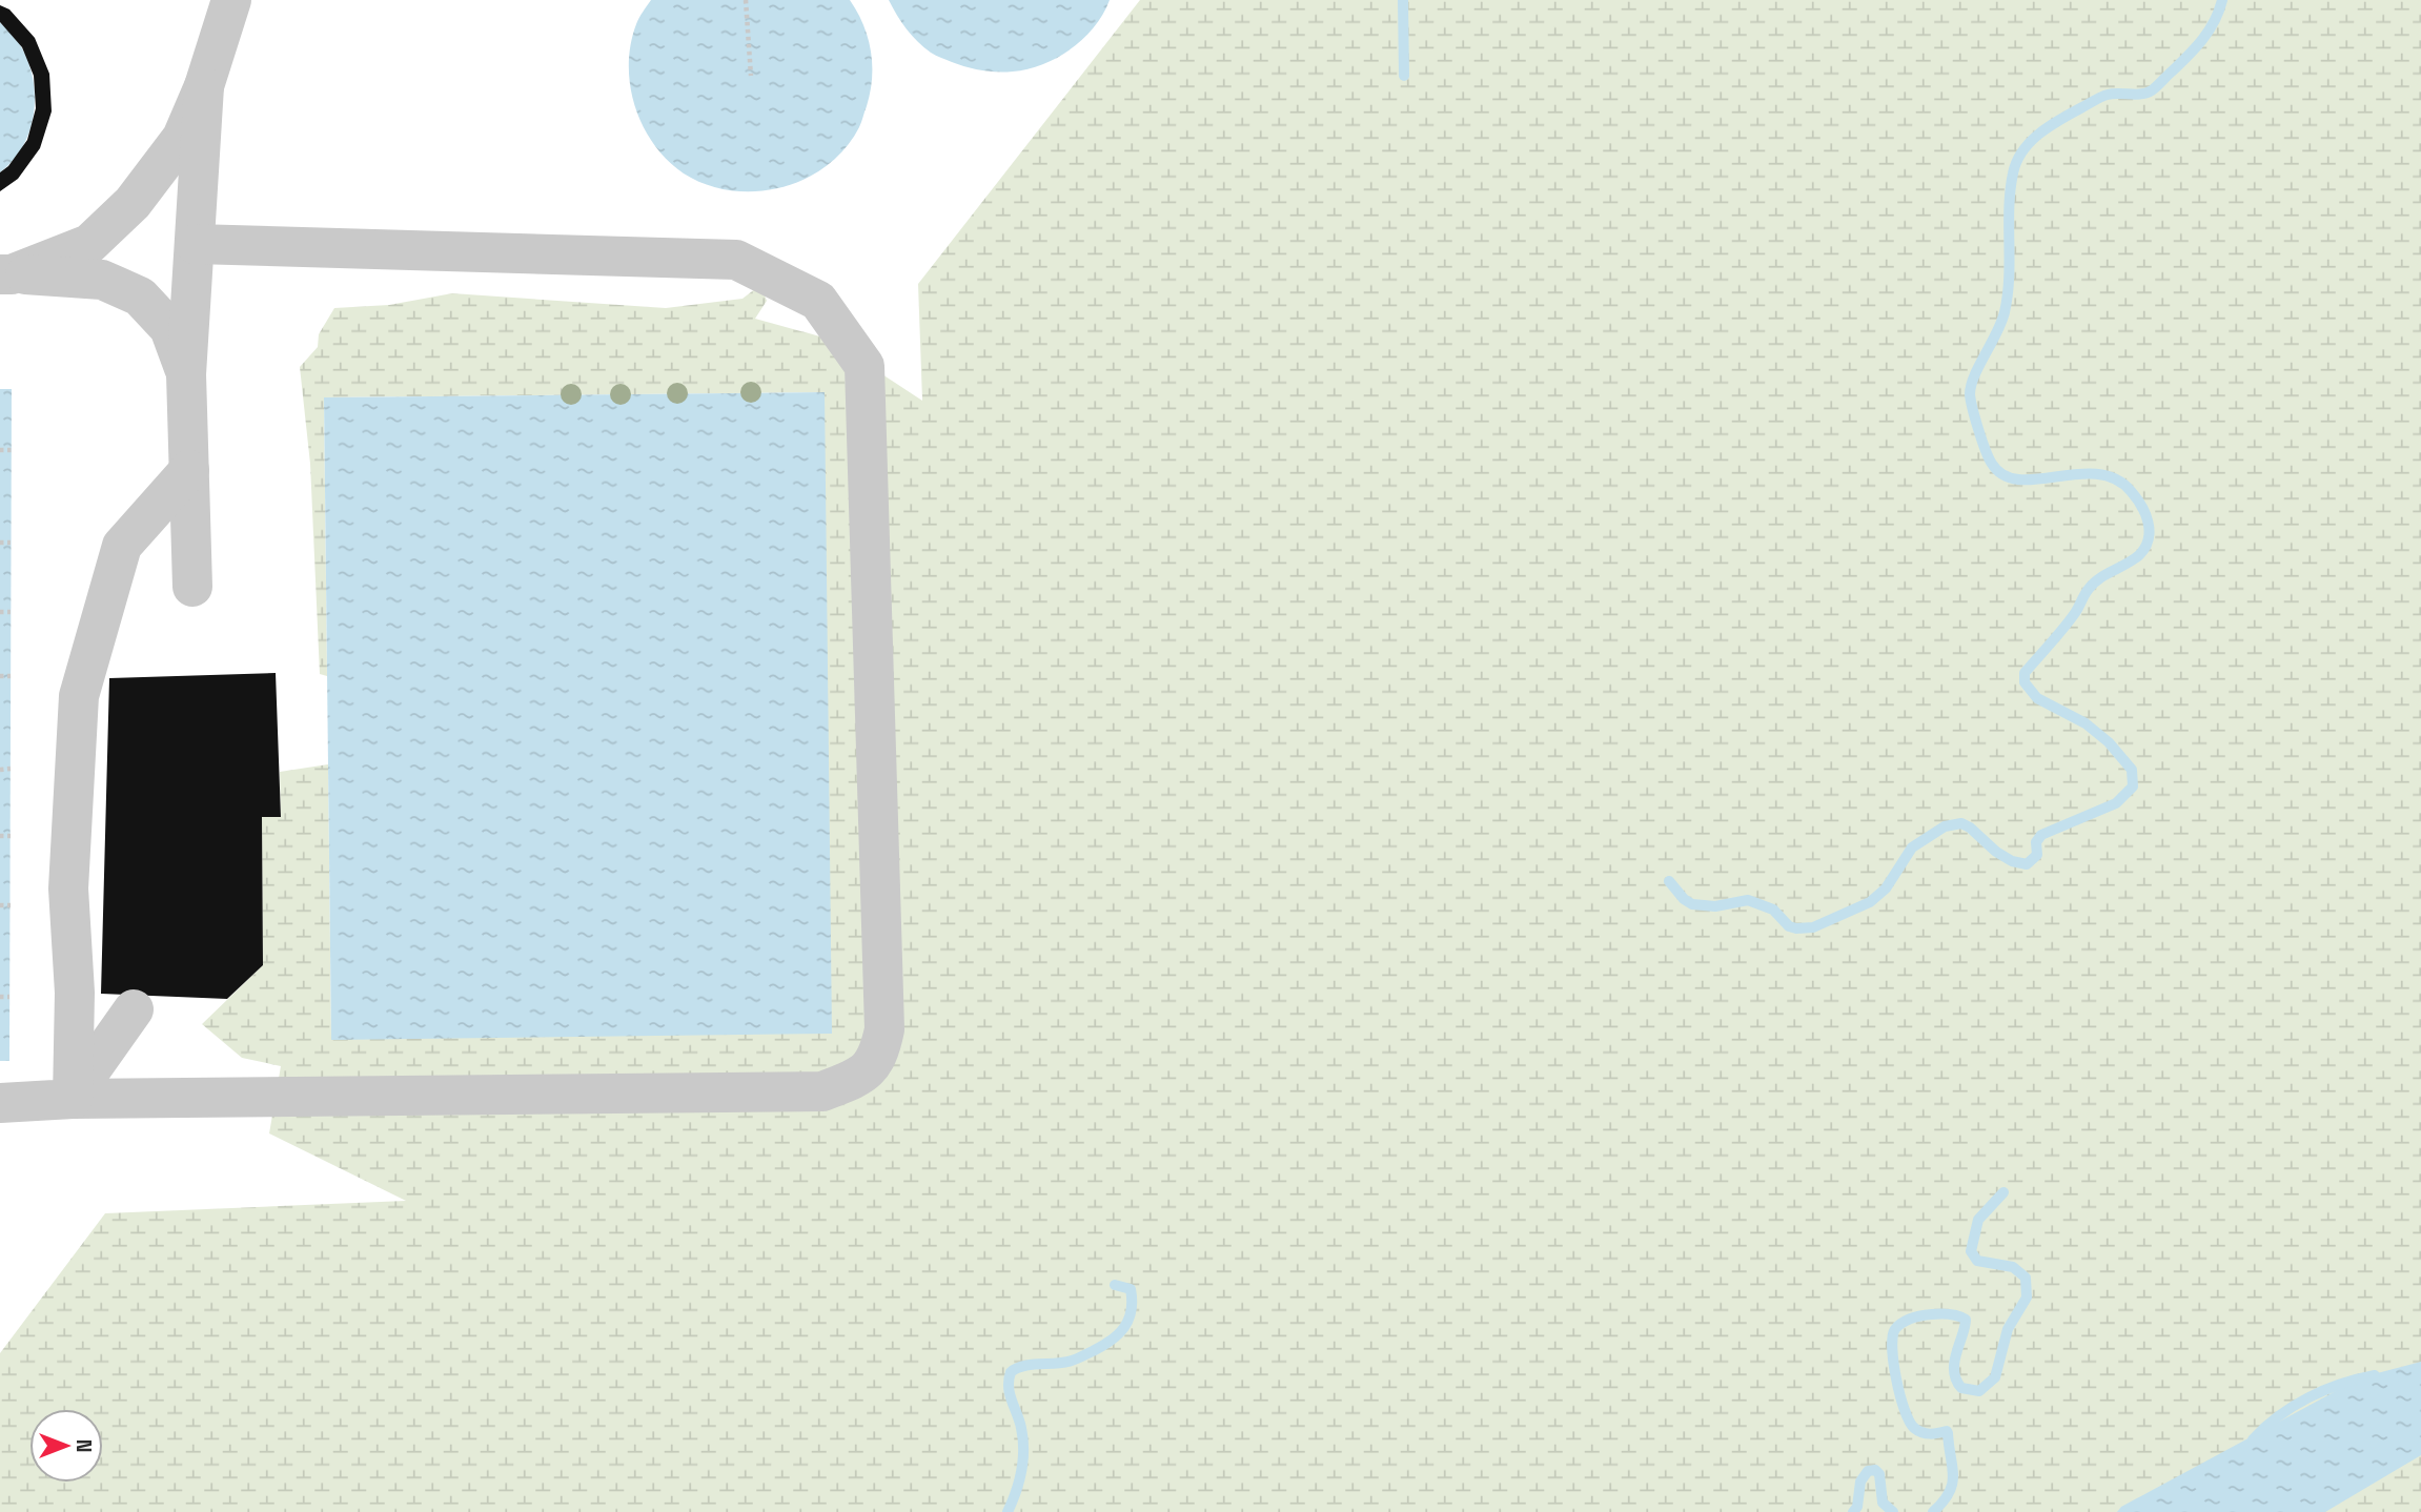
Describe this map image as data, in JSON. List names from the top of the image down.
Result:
{
  "north": "right"
}
